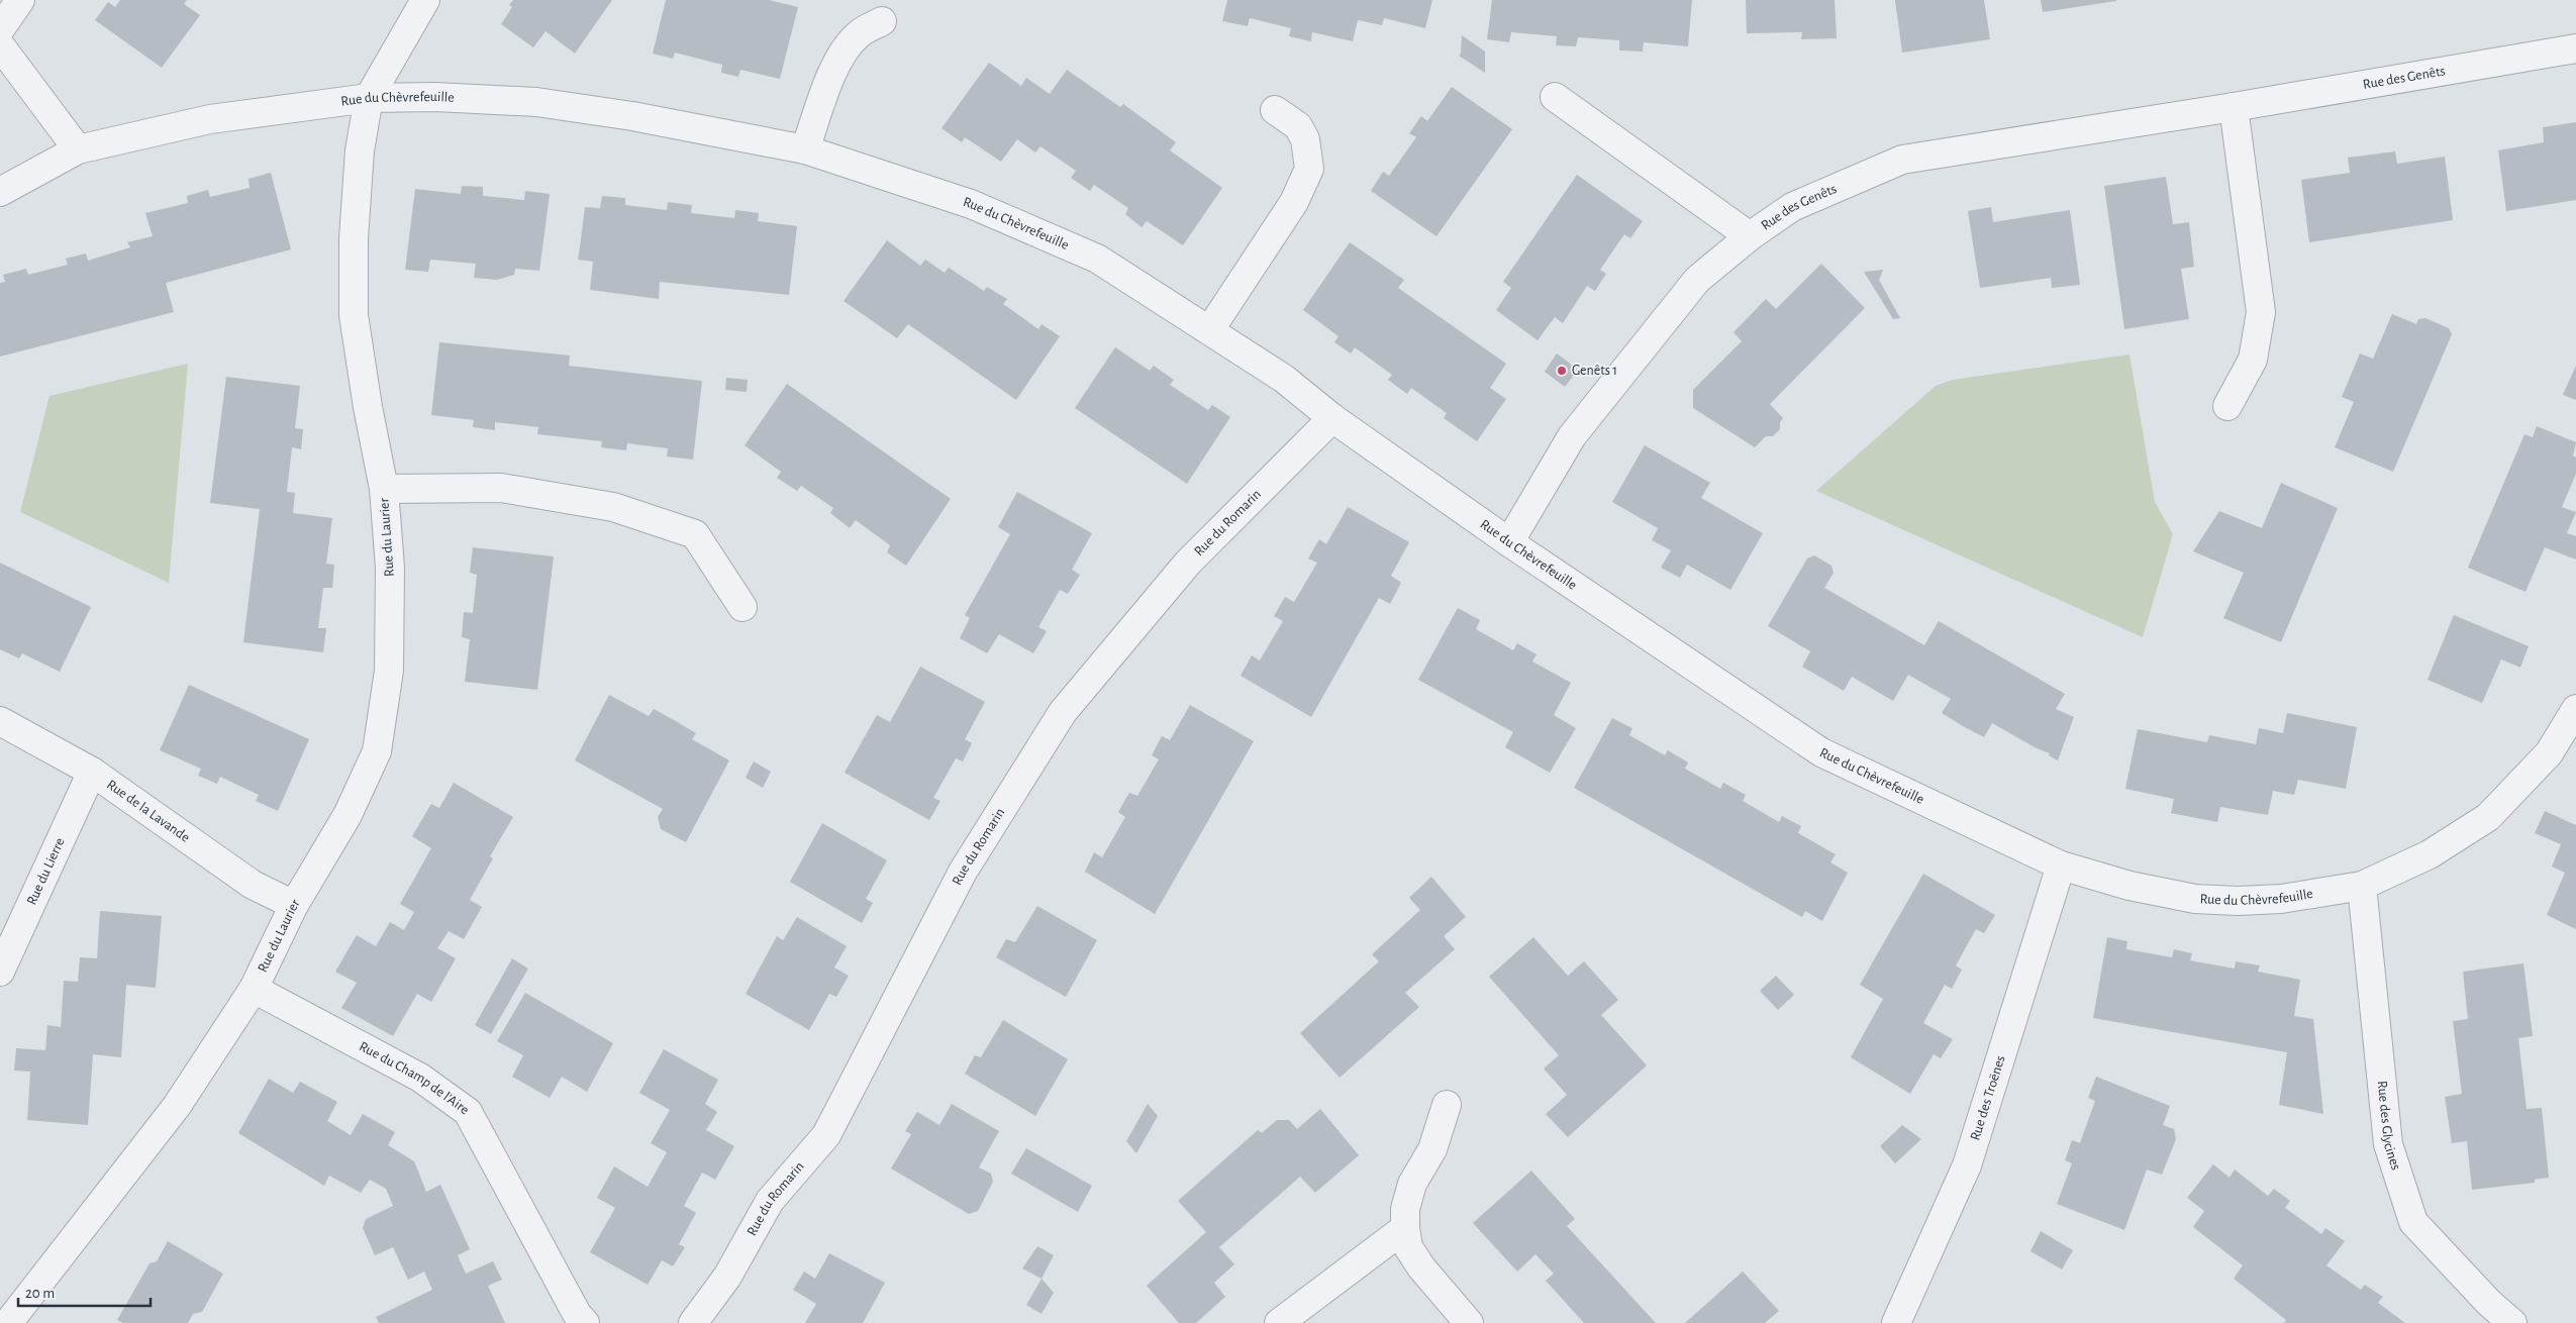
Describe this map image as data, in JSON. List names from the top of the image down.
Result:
{
  "streets": {
    "street": [
      "Rue des Genêts",
      "Rue du Chèvrefeuille",
      "Rue du Romarin",
      "Rue du Laurier",
      "Rue de la Lavande",
      "Rue du Lierre",
      "Rue du Champ de l'Aire",
      "Rue des Troënes",
      "Rue des Glycines"
    ]
  },
  "crossings": [
    ["Rue des Genêts", "Rue du Chèvrefeuille"],
    ["Rue du Chèvrefeuille", "Rue du Romarin"],
    ["Rue du Chèvrefeuille", "Rue du Laurier"],
    ["Rue du Chèvrefeuille", "Rue des Troënes"],
    ["Rue du Chèvrefeuille", "Rue des Glycines"],
    ["Rue du Laurier", "Rue de la Lavande"],
    ["Rue du Laurier", "Rue du Champ de l'Aire"],
    ["Rue de la Lavande", "Rue du Lierre"]
  ],
  "places": ["Genêts 1"],
  "scale_bar": "20 m"
}
